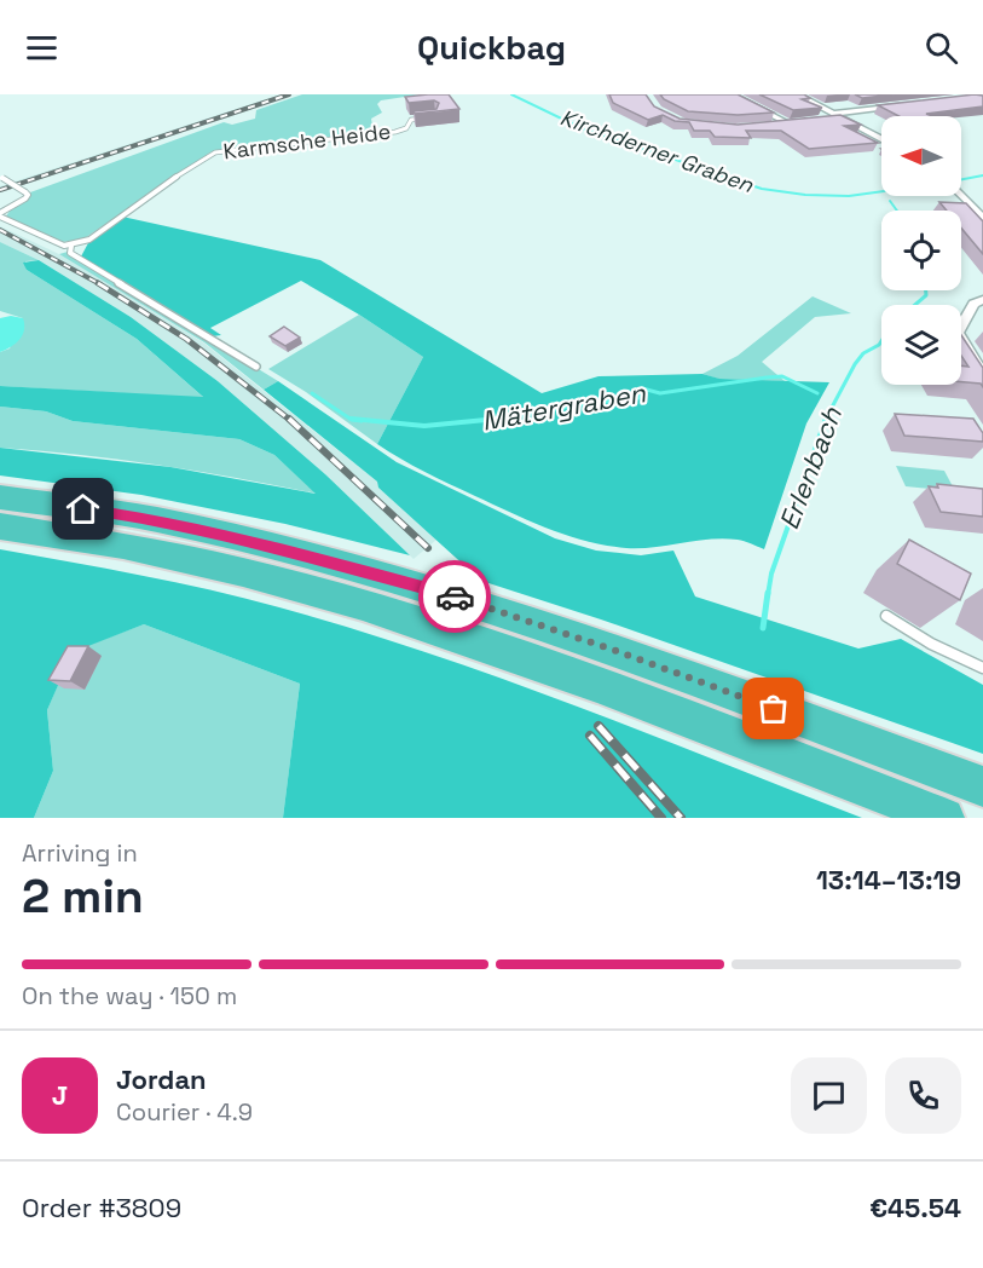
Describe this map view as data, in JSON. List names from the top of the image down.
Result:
{
  "streets": {
    "lane": ["Karmsche Heide"]
  },
  "water": ["Kirchderner Graben", "Mätergraben", "Erlenbach"],
  "north": "left",
  "page": {
    "header": "Quickbag",
    "heading": ["2 min", "Arriving in", "13:14–13:19"],
    "panel": [
      "Jordan",
      "Courier · 4.9",
      "Order #3809",
      "€45.54"
    ],
    "bar": "On the way · 150 m",
    "round": "J"
  }
}
